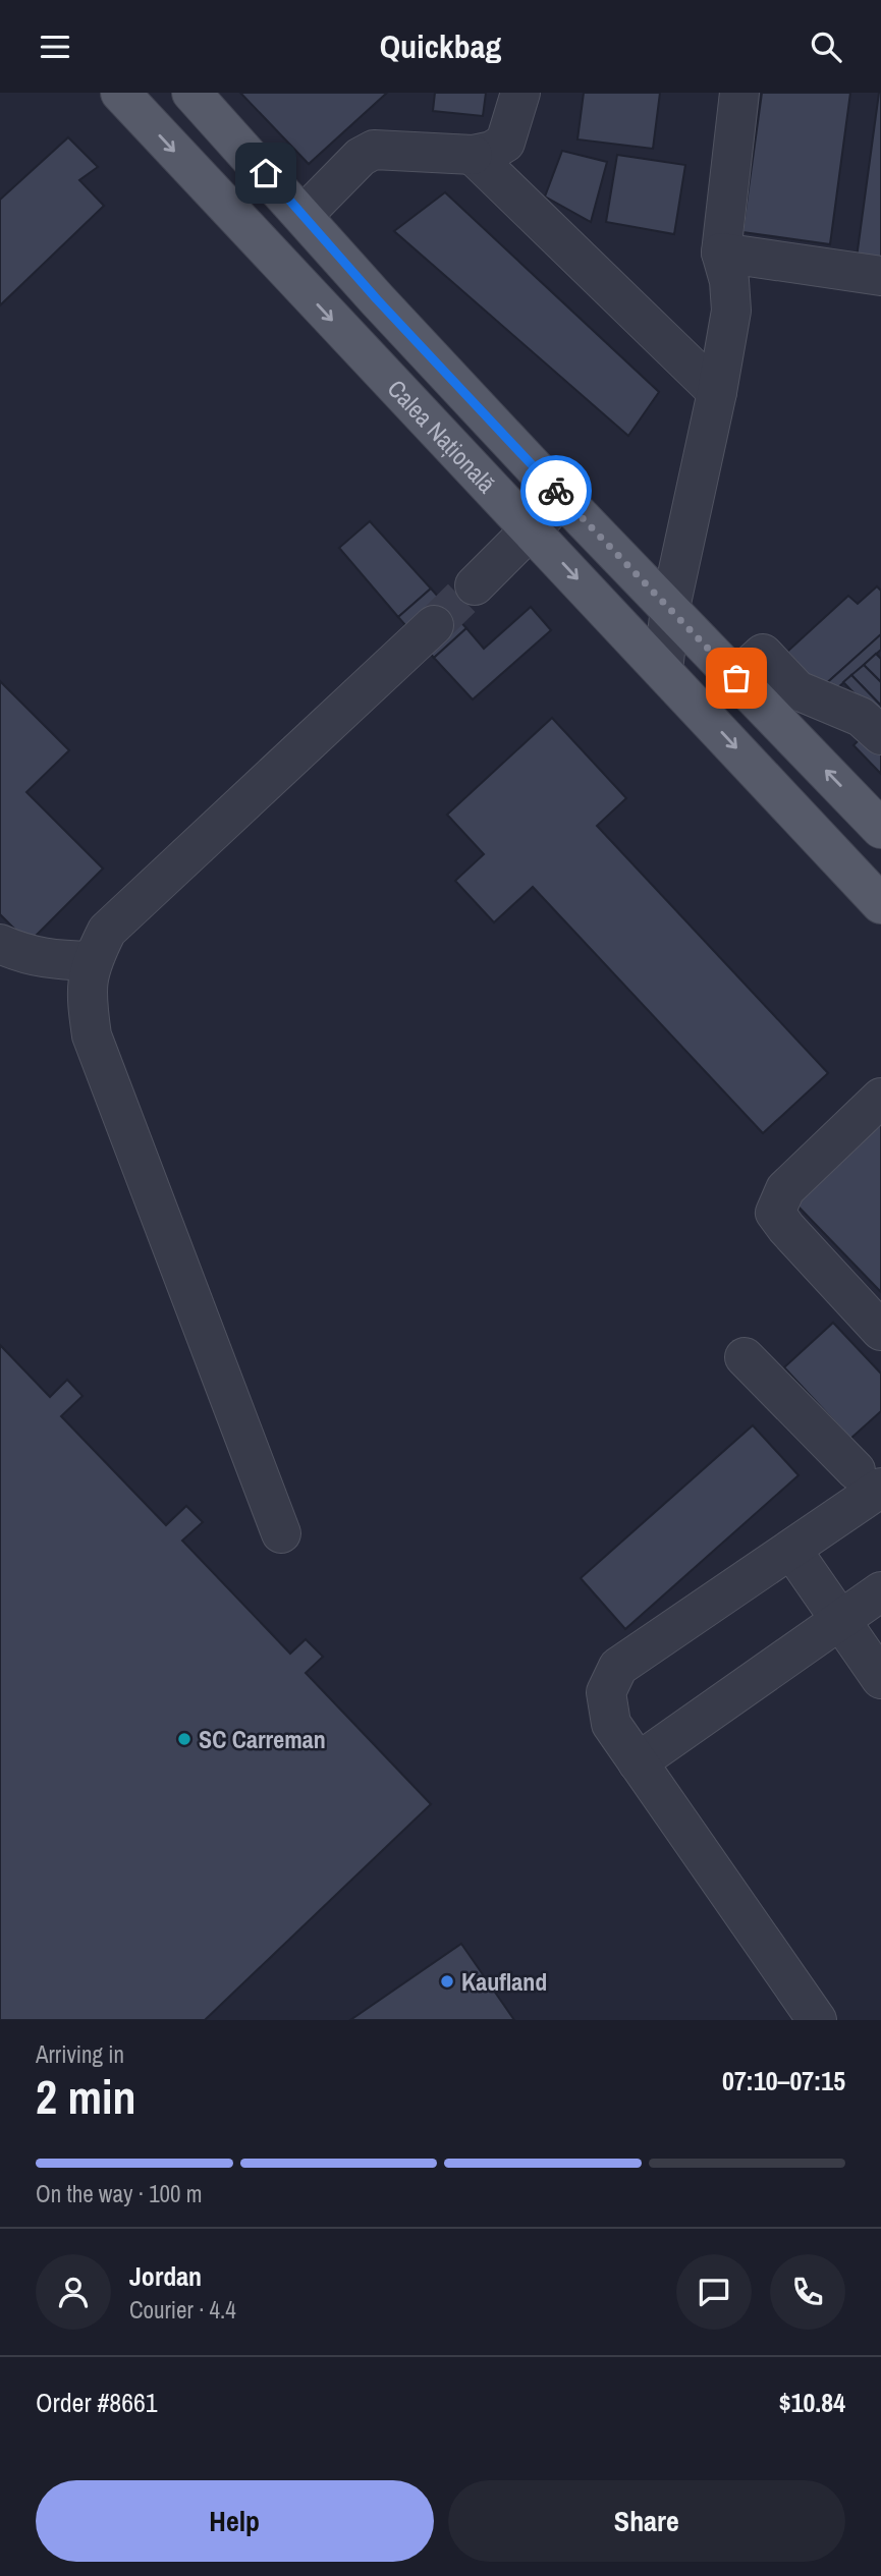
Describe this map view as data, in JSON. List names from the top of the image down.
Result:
{
  "streets": {
    "main road": ["Calea Națională"]
  },
  "places": ["SC Carreman", "Kaufland"],
  "page": {
    "header": "Quickbag",
    "heading": ["2 min", "Arriving in", "07:10–07:15"],
    "panel": [
      "Jordan",
      "Courier · 4.4",
      "Order #8661",
      "$10.84"
    ],
    "bar": "On the way · 100 m",
    "buttons": ["Help", "Share"]
  }
}
